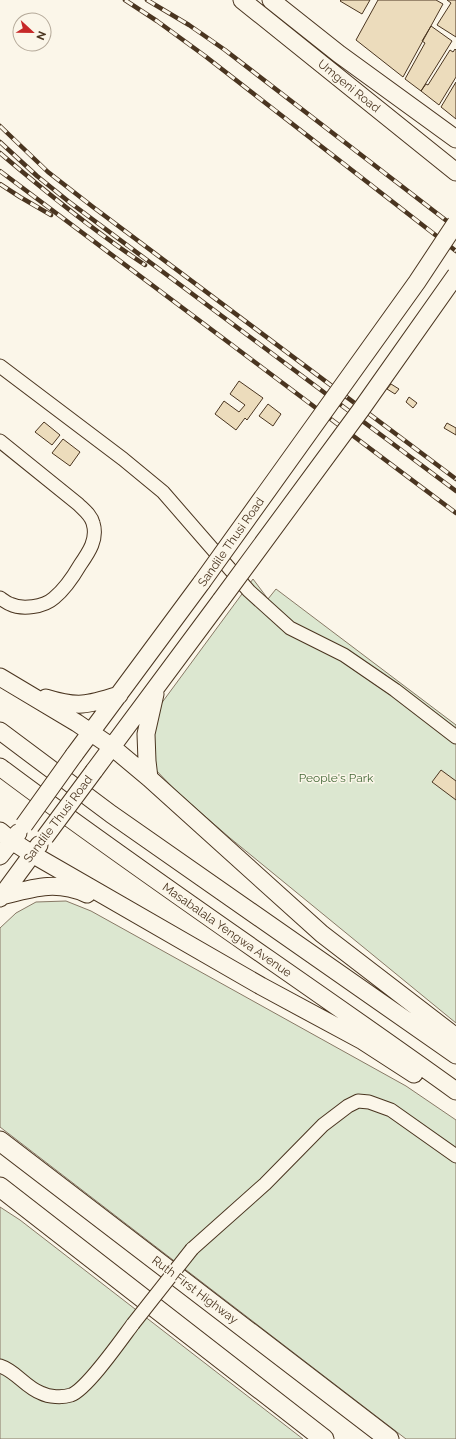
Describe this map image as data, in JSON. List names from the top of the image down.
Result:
{
  "streets": {
    "highway": ["Ruth First Highway"],
    "main road": ["Umgeni Road", "Sandile Thusi Road", "Masabalala Yengwa Avenue"]
  },
  "parks": ["People's Park"],
  "north": "right"
}
